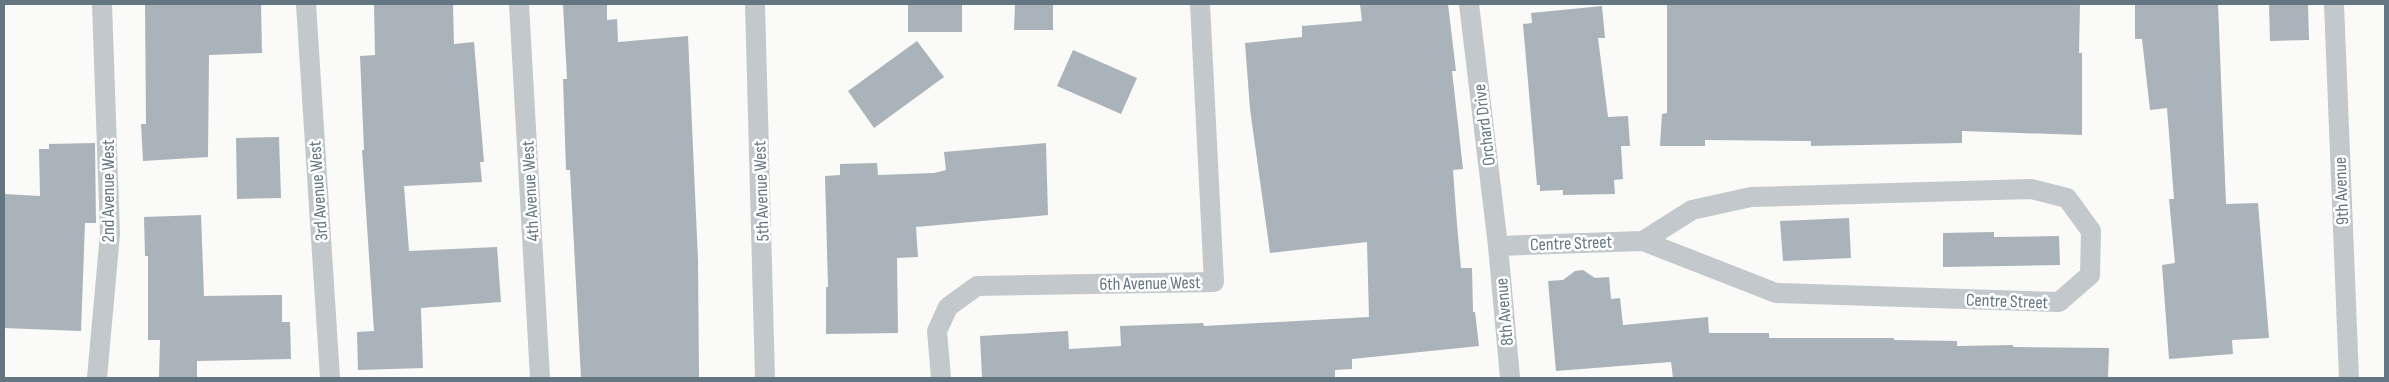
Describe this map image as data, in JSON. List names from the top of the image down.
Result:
{
  "streets": {
    "lane": [
      "Orchard Drive",
      "2nd Avenue West",
      "3rd Avenue West",
      "4th Avenue West",
      "5th Avenue West",
      "9th Avenue",
      "Centre Street",
      "6th Avenue West",
      "8th Avenue"
    ]
  },
  "crossings": [
    ["Orchard Drive", "Centre Street"],
    ["Orchard Drive", "8th Avenue"],
    ["Centre Street", "8th Avenue"]
  ]
}
